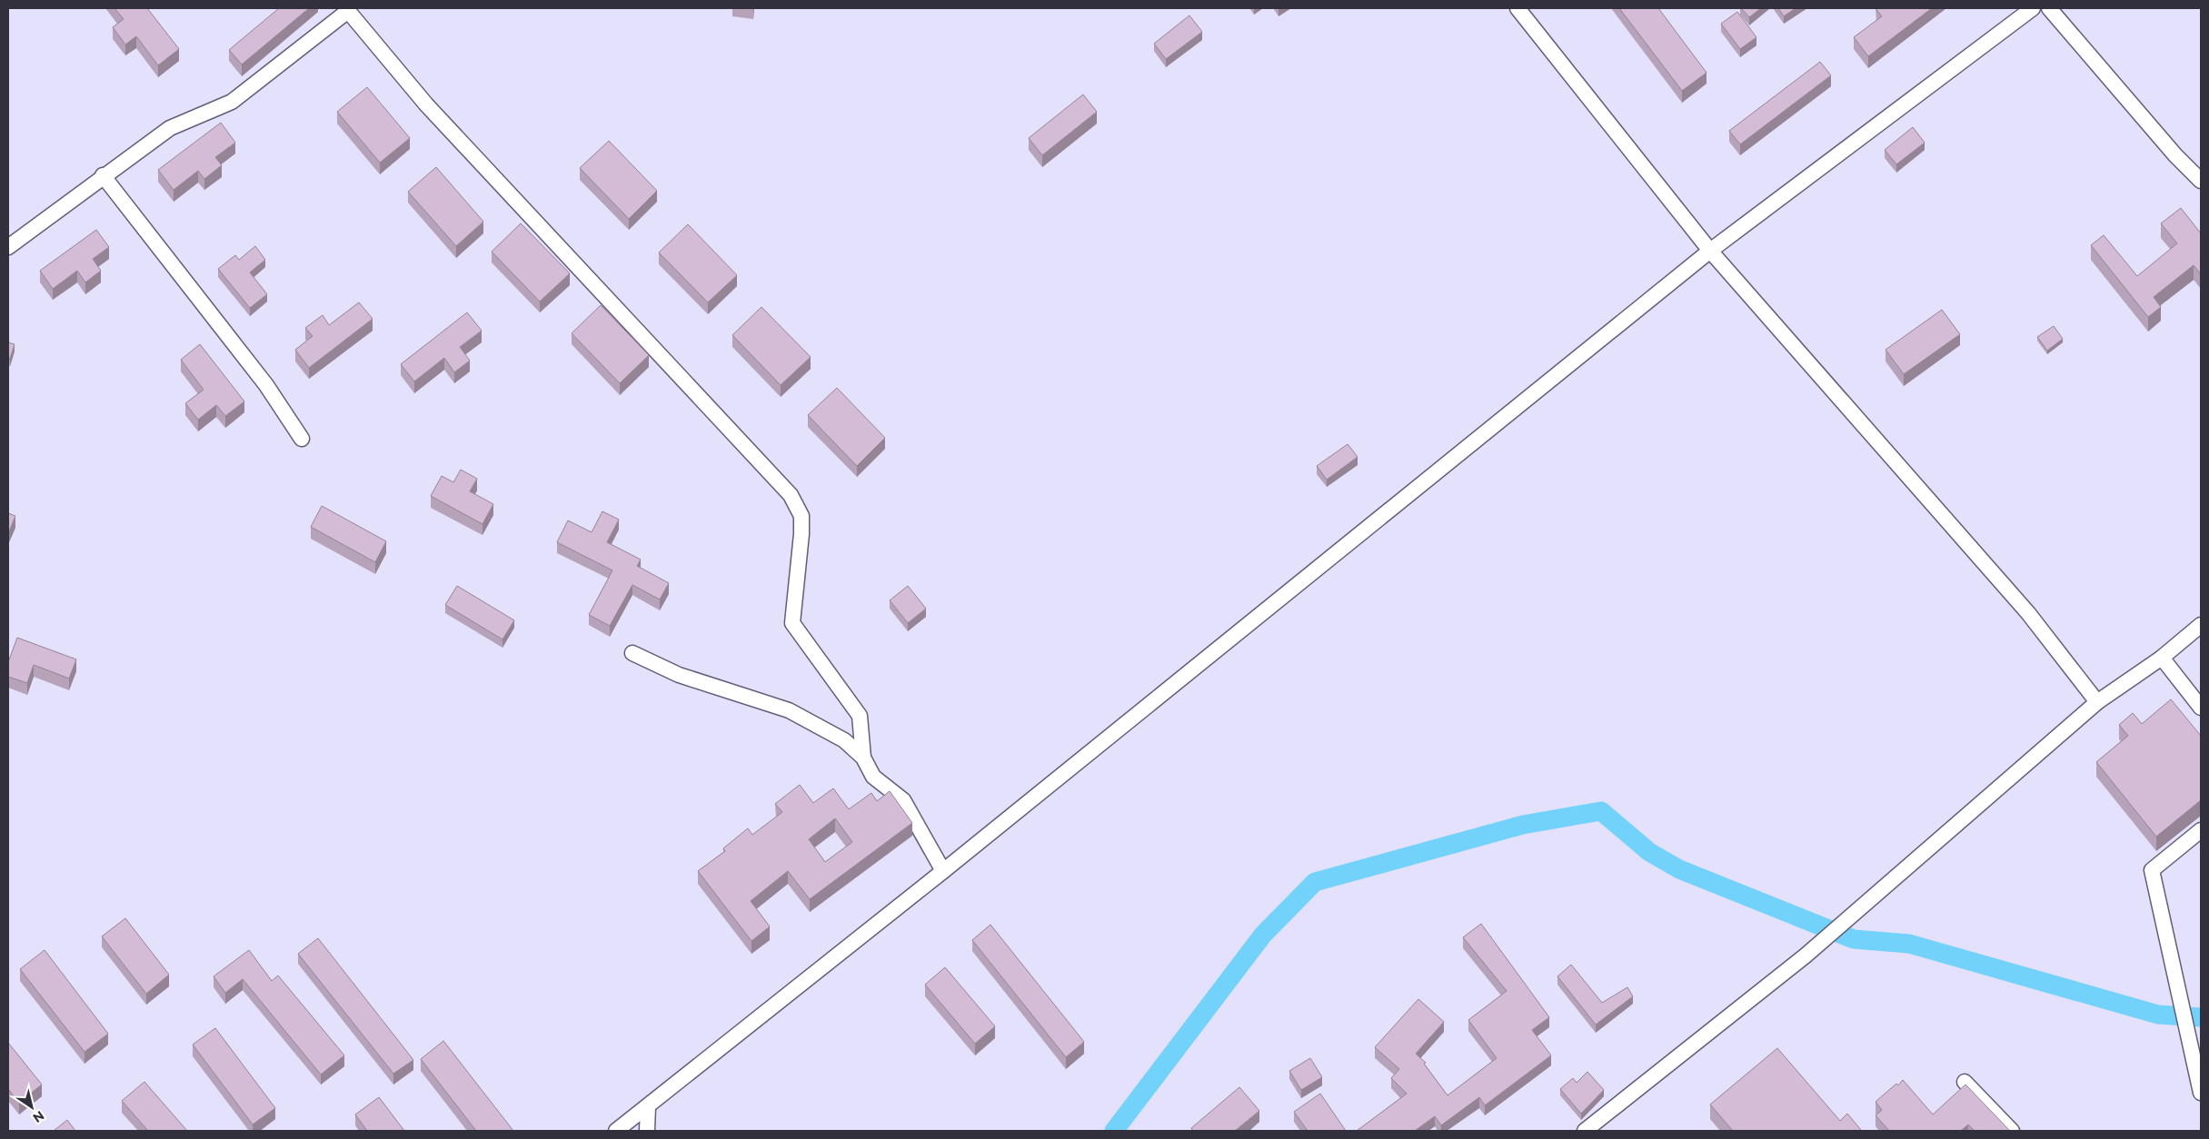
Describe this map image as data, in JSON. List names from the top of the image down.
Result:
{
  "north": "bottom right"
}
